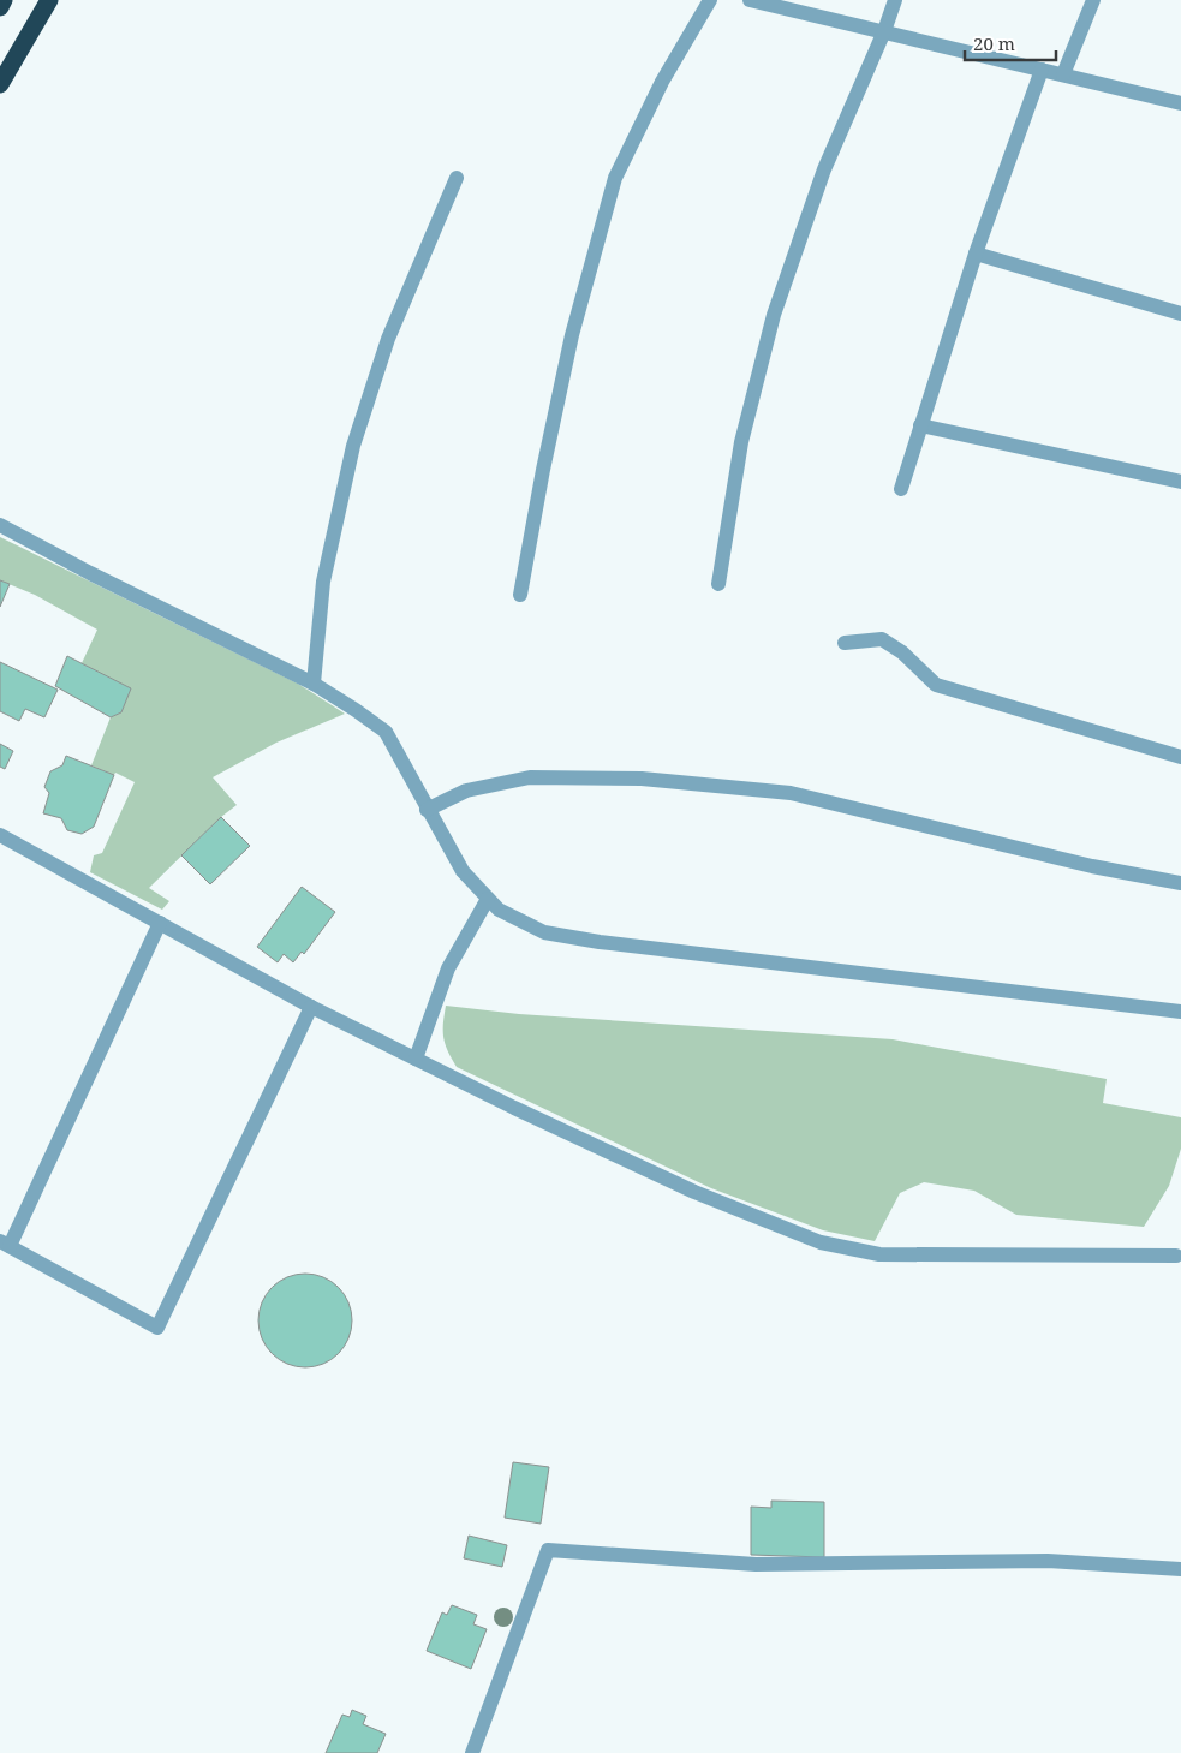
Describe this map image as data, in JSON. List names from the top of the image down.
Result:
{
  "scale_bar": "20 m"
}
